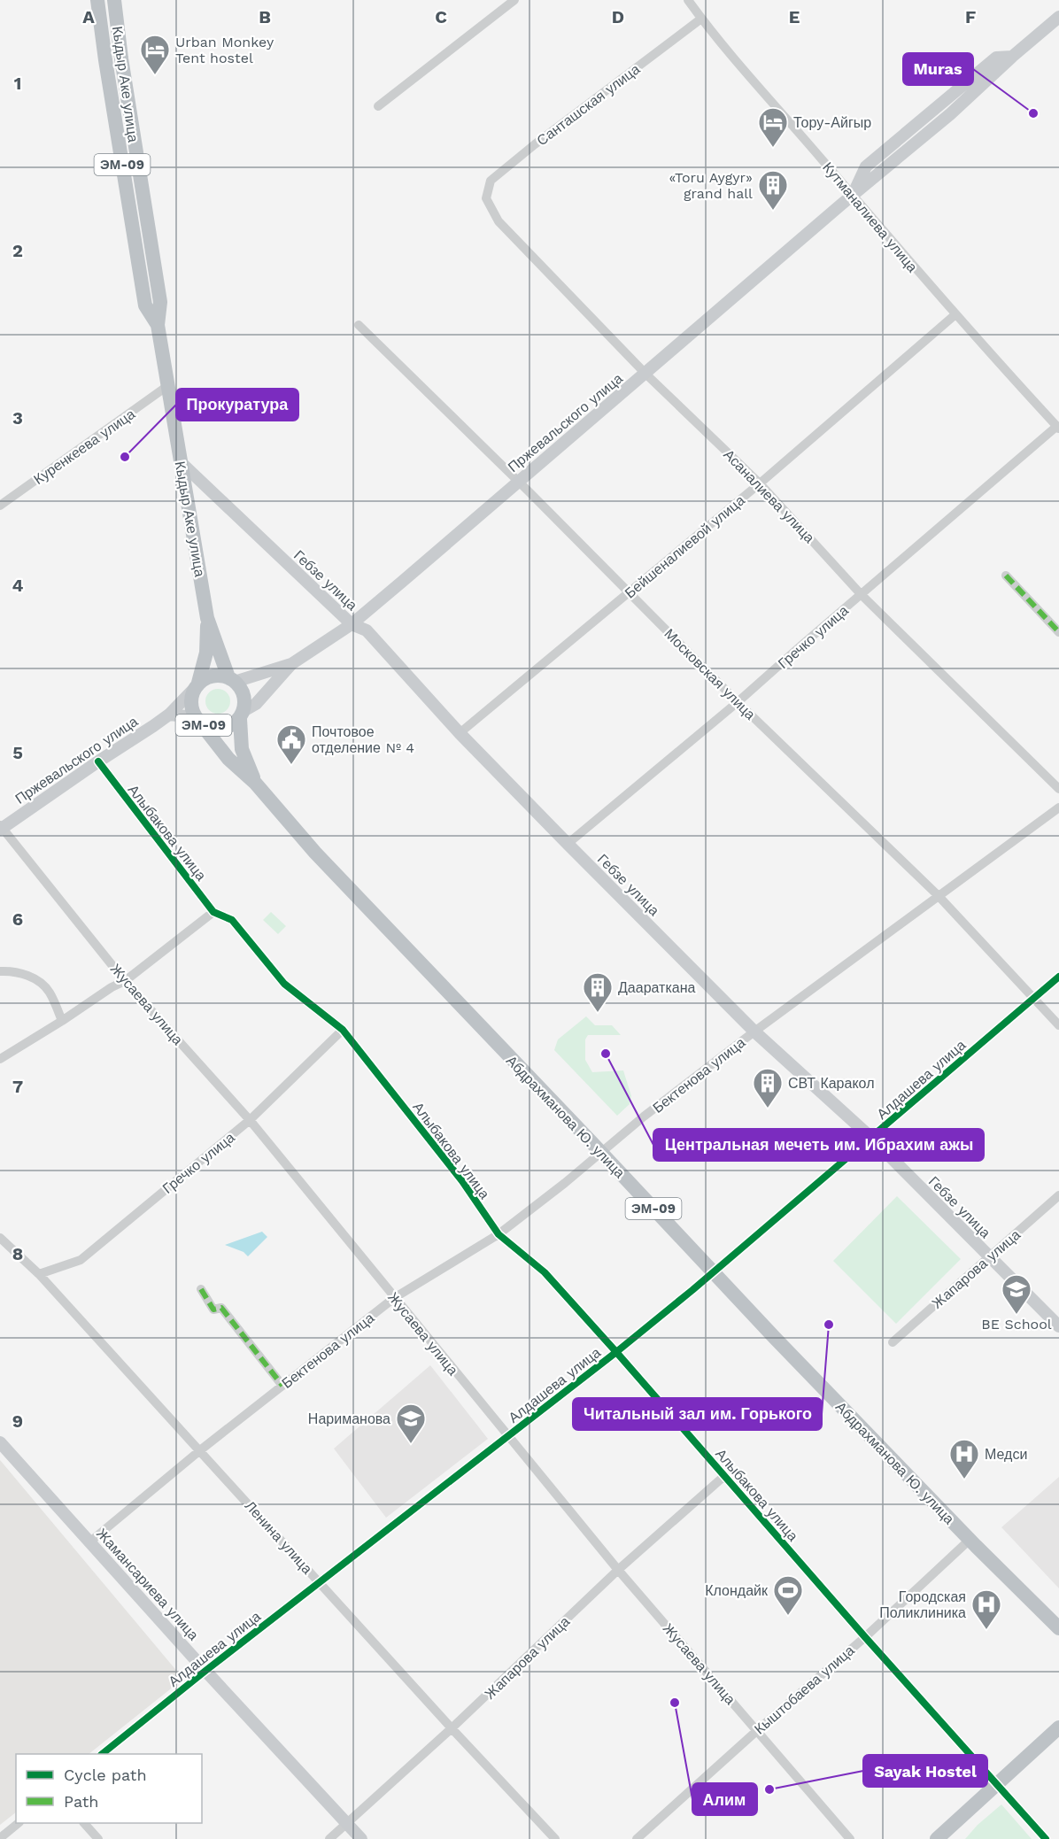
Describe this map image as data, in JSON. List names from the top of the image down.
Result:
{
  "streets": {
    "highway": ["Кыдыр Аке улица", "ЭМ-09", "Абдрахманова Ю. улица"],
    "main road": ["Пржевальского улица", "Гебзе улица", "Жамансариева улица"],
    "street": [
      "Санташская улица",
      "Кутманалиева улица",
      "Куренкеева улица",
      "Асаналиева улица",
      "Бейшеналиевой улица",
      "Гречко улица",
      "Московская улица",
      "Алыбакова улица",
      "Жусаева улица",
      "Бектенова улица",
      "Алдашева улица",
      "Жапарова улица",
      "Ленина улица",
      "Кыштобаева улица"
    ]
  },
  "crossings": [
    ["Кыдыр Аке улица", "ЭМ-09"],
    ["Кыдыр Аке улица", "Пржевальского улица"],
    ["Кыдыр Аке улица", "Куренкеева улица"],
    ["Кыдыр Аке улица", "Гебзе улица"],
    ["Кыдыр Аке улица", "Абдрахманова Ю. улица"],
    ["Санташская улица", "Кутманалиева улица"],
    ["Санташская улица", "Асаналиева улица"],
    ["ЭМ-09", "Пржевальского улица"],
    ["ЭМ-09", "Абдрахманова Ю. улица"],
    ["Кутманалиева улица", "Пржевальского улица"],
    ["Кутманалиева улица", "Бейшеналиевой улица"],
    ["Кутманалиева улица", "Гречко улица"],
    ["Пржевальского улица", "Асаналиева улица"],
    ["Пржевальского улица", "Гебзе улица"],
    ["Пржевальского улица", "Московская улица"],
    ["Пржевальского улица", "Алыбакова улица"],
    ["Пржевальского улица", "Жусаева улица"],
    ["Пржевальского улица", "Абдрахманова Ю. улица"],
    ["Асаналиева улица", "Бейшеналиевой улица"],
    ["Асаналиева улица", "Гречко улица"],
    ["Бейшеналиевой улица", "Гебзе улица"],
    ["Бейшеналиевой улица", "Московская улица"],
    ["Гебзе улица", "Гречко улица"],
    ["Гебзе улица", "Бектенова улица"],
    ["Гебзе улица", "Алдашева улица"],
    ["Гебзе улица", "Жапарова улица"],
    ["Гречко улица", "Московская улица"],
    ["Гречко улица", "Алыбакова улица"],
    ["Гречко улица", "Жусаева улица"],
    ["Гречко улица", "Ленина улица"],
    ["Московская улица", "Бектенова улица"],
    ["Московская улица", "Алдашева улица"],
    ["Алыбакова улица", "Бектенова улица"],
    ["Алыбакова улица", "Алдашева улица"],
    ["Алыбакова улица", "Жапарова улица"],
    ["Алыбакова улица", "Кыштобаева улица"],
    ["Жусаева улица", "Бектенова улица"],
    ["Жусаева улица", "Алдашева улица"],
    ["Жусаева улица", "Жапарова улица"],
    ["Жусаева улица", "Кыштобаева улица"],
    ["Бектенова улица", "Абдрахманова Ю. улица"],
    ["Бектенова улица", "Ленина улица"],
    ["Бектенова улица", "Жамансариева улица"],
    ["Алдашева улица", "Абдрахманова Ю. улица"],
    ["Алдашева улица", "Ленина улица"],
    ["Алдашева улица", "Жамансариева улица"],
    ["Абдрахманова Ю. улица", "Кыштобаева улица"],
    ["Жапарова улица", "Ленина улица"],
    ["Жапарова улица", "Жамансариева улица"]
  ],
  "places": {
    "hotel": ["Urban Monkey Tent hostel", "Тору-Айгыр"],
    "other": [
      "Muras",
      "Прокуратура",
      "Центральная мечеть им. Ибрахим ажы",
      "Читальный зал им. Горького",
      "Алим",
      "Sayak Hostel"
    ],
    "building": ["«Toru Aygyr» grand hall", "Даараткана", "СВТ Каракол"],
    "public building": ["Почтовое отделение № 4"],
    "school or university": ["BE School", "Нариманова"],
    "hospital": ["Медси", "Городская Поликлиника"],
    "sports": ["Клондайк"]
  },
  "legend": ["Cycle path", "Path"],
  "grid": {
    "columns": [
      "A",
      "B",
      "C",
      "D",
      "E",
      "F"
    ],
    "rows": [
      "1",
      "2",
      "3",
      "4",
      "5",
      "6",
      "7",
      "8",
      "9"
    ]
  }
}
